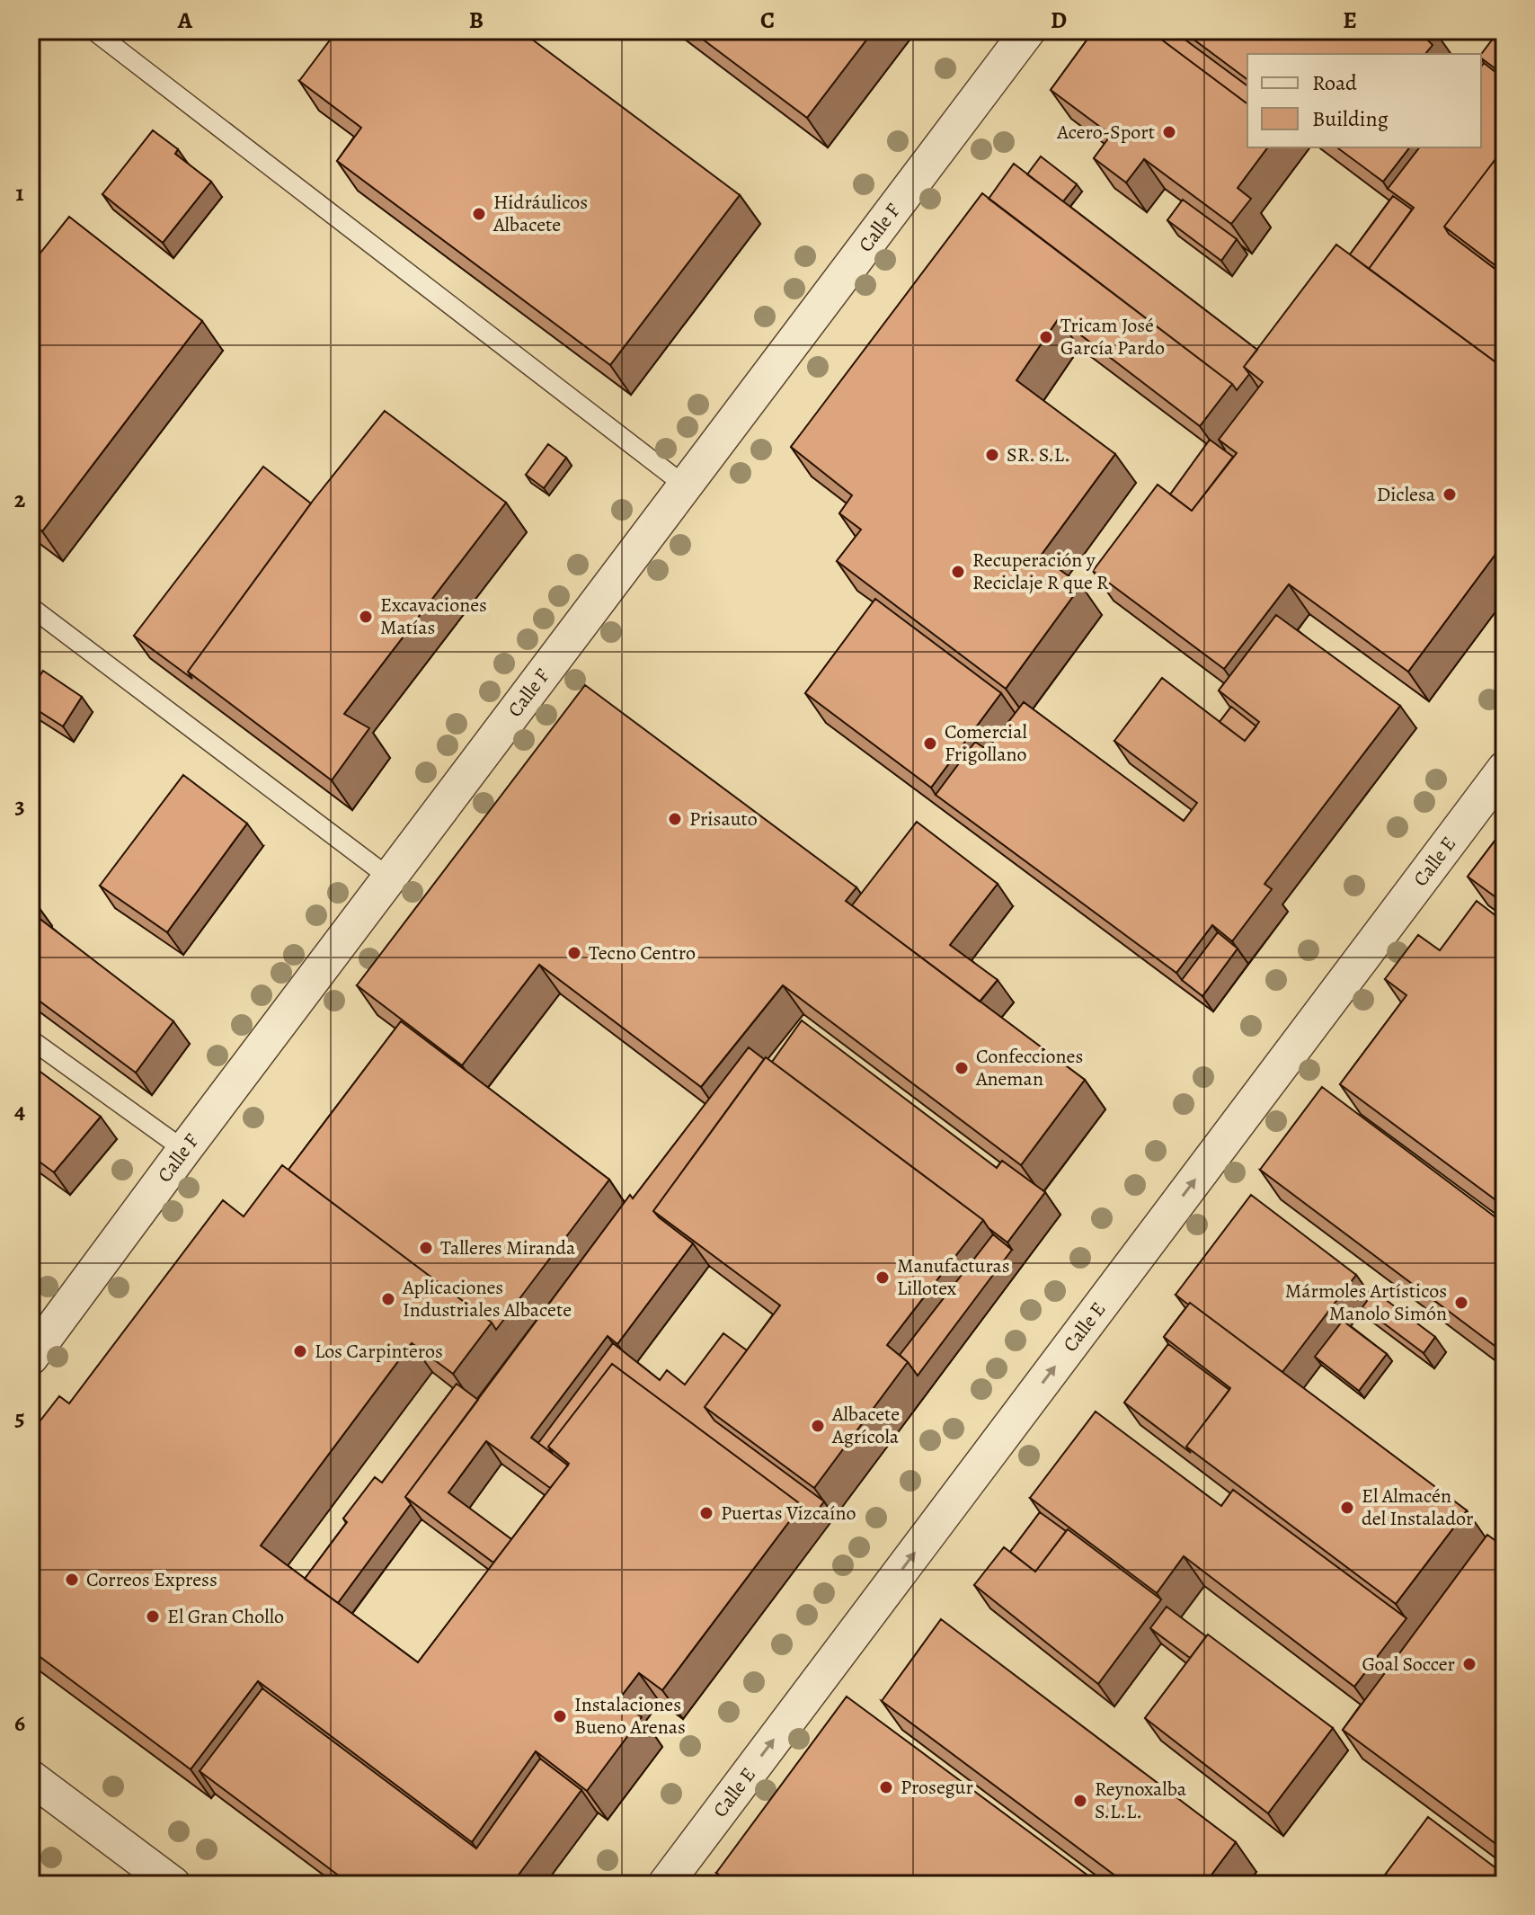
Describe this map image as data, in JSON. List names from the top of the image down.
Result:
{
  "streets": {
    "street": ["Calle F", "Calle E"]
  },
  "one_way": ["Calle E"],
  "places": [
    "Acero-Sport",
    "Hidráulicos Albacete",
    "Tricam José García Pardo",
    "SR. S.L.",
    "Diclesa",
    "Recuperación y Reciclaje R que R",
    "Excavaciones Matías",
    "Comercial Frigollano",
    "Prisauto",
    "Tecno Centro",
    "Confecciones Aneman",
    "Talleres Miranda",
    "Manufacturas Lillotex",
    "Aplicaciones Industriales Albacete",
    "Mármoles Artísticos Manolo Simón",
    "Los Carpinteros",
    "Albacete Agrícola",
    "El Almacén del Instalador",
    "Puertas Vizcaíno",
    "Correos Express",
    "El Gran Chollo",
    "Goal Soccer",
    "Instalaciones Bueno Arenas",
    "Prosegur",
    "Reynoxalba S.L.L."
  ],
  "legend": ["Road", "Building"],
  "grid": {
    "columns": [
      "A",
      "B",
      "C",
      "D",
      "E"
    ],
    "rows": [
      "1",
      "2",
      "3",
      "4",
      "5",
      "6"
    ]
  }
}
